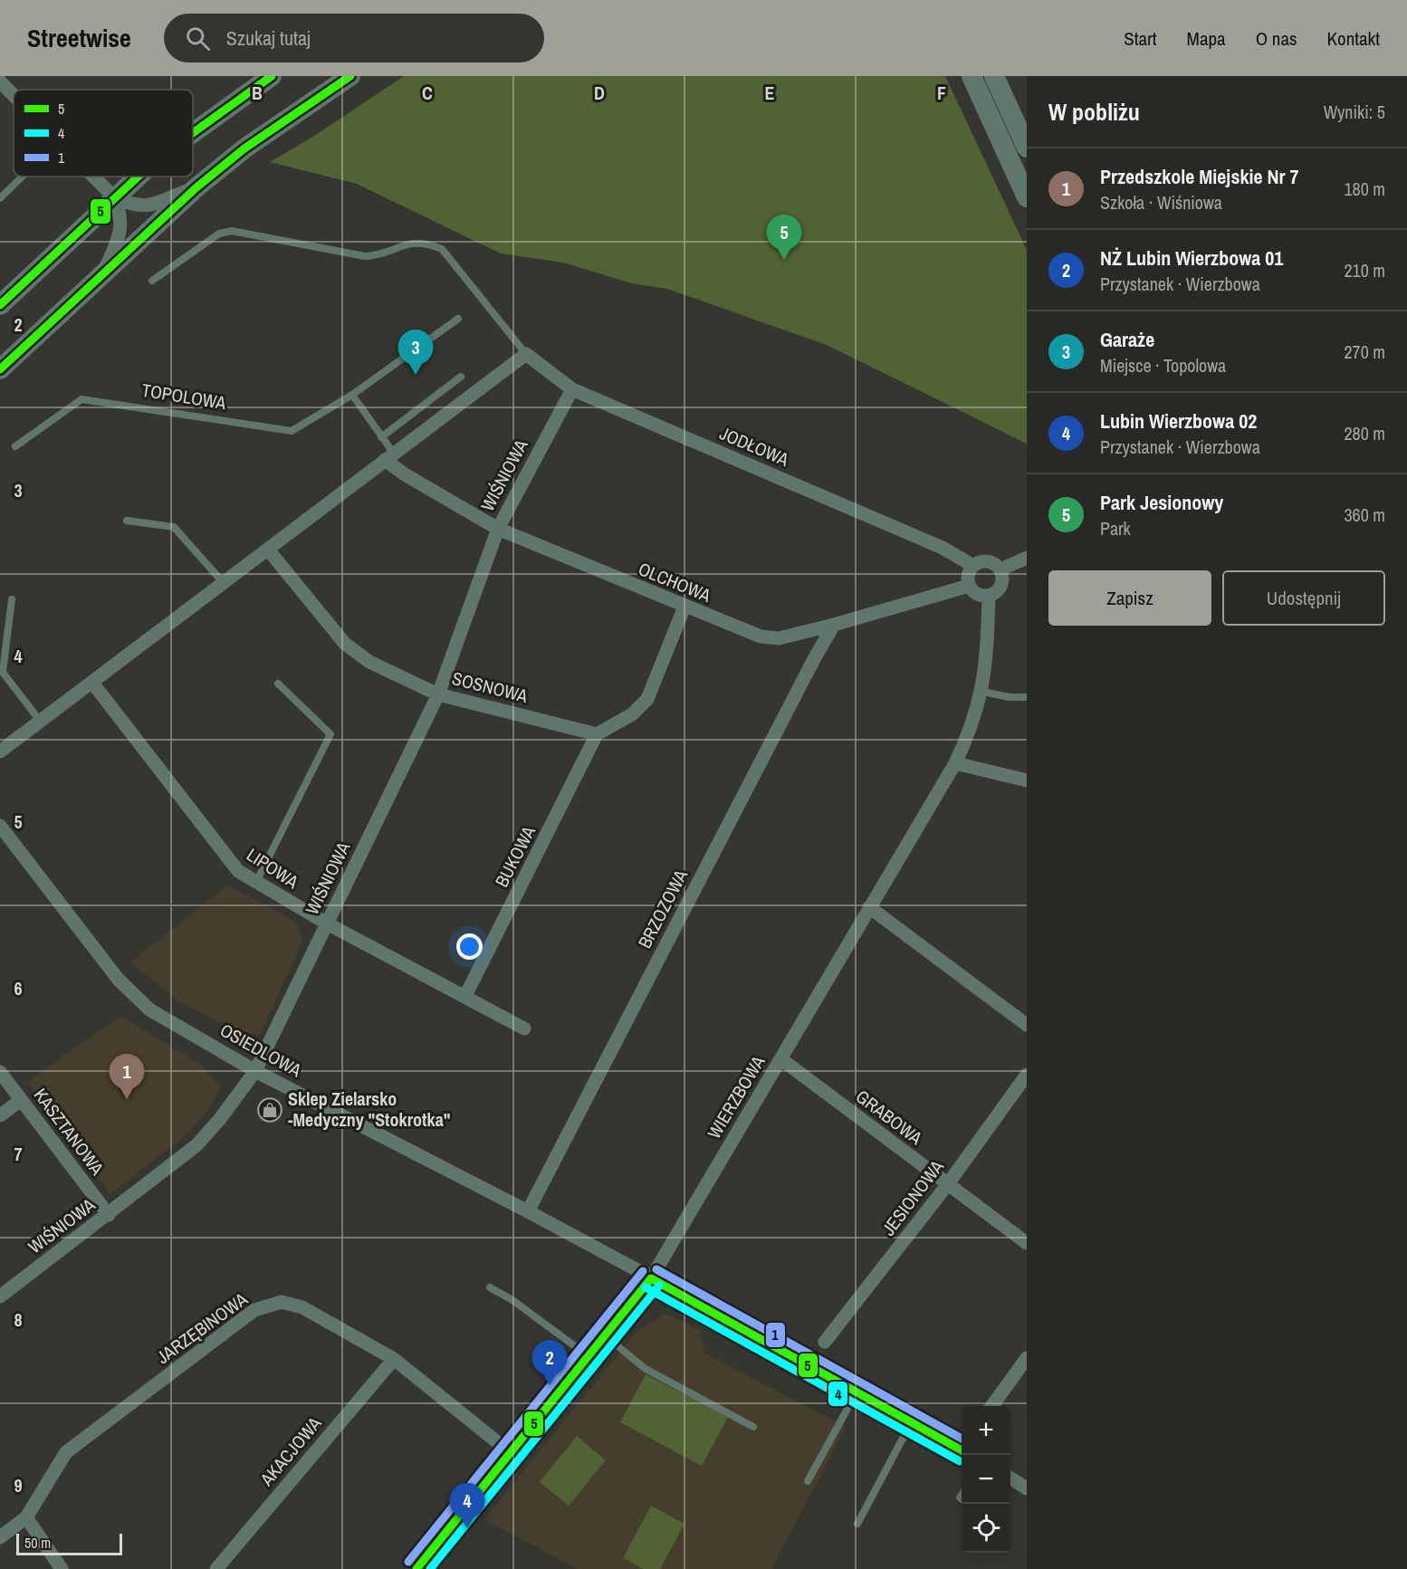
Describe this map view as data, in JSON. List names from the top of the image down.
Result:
{
  "streets": {
    "street": [
      "JODŁOWA",
      "WIŚNIOWA",
      "OLCHOWA",
      "SOSNOWA",
      "BUKOWA",
      "LIPOWA",
      "BRZOZOWA",
      "OSIEDLOWA",
      "WIERZBOWA",
      "GRABOWA",
      "KASZTANOWA",
      "JESIONOWA",
      "JARZĘBINOWA",
      "AKACJOWA"
    ],
    "lane": ["TOPOLOWA"]
  },
  "crossings": [
    ["JODŁOWA", "WIŚNIOWA"],
    ["JODŁOWA", "OLCHOWA"],
    ["JODŁOWA", "WIERZBOWA"],
    ["WIŚNIOWA", "OLCHOWA"],
    ["WIŚNIOWA", "SOSNOWA"],
    ["WIŚNIOWA", "LIPOWA"],
    ["WIŚNIOWA", "OSIEDLOWA"],
    ["WIŚNIOWA", "KASZTANOWA"],
    ["OLCHOWA", "BRZOZOWA"],
    ["OLCHOWA", "WIERZBOWA"],
    ["SOSNOWA", "BUKOWA"],
    ["BUKOWA", "LIPOWA"],
    ["BRZOZOWA", "OSIEDLOWA"],
    ["OSIEDLOWA", "WIERZBOWA"],
    ["WIERZBOWA", "GRABOWA"],
    ["WIERZBOWA", "JARZĘBINOWA"],
    ["GRABOWA", "JESIONOWA"],
    ["JARZĘBINOWA", "AKACJOWA"]
  ],
  "places": {
    "shop": ["Sklep Zielarsko -Medyczny \"Stokrotka\""]
  },
  "lines": ["transit line 5", "transit line 1", "transit line 4"],
  "legend": ["5", "4", "1"],
  "scale_bar": "50 m",
  "page": {
    "header": "Streetwise",
    "search": "Szukaj tutaj",
    "nav": [
      "Start",
      "Mapa",
      "O nas",
      "Kontakt"
    ],
    "heading": ["W pobliżu", "Wyniki: 5"],
    "list": [
      {
        "mark": "1",
        "name": "Przedszkole Miejskie Nr 7",
        "note": "Szkoła · Wiśniowa",
        "value": "180 m"
      },
      {
        "mark": "2",
        "name": "NŻ Lubin Wierzbowa 01",
        "note": "Przystanek · Wierzbowa",
        "value": "210 m"
      },
      {
        "mark": "3",
        "name": "Garaże",
        "note": "Miejsce · Topolowa",
        "value": "270 m"
      },
      {
        "mark": "4",
        "name": "Lubin Wierzbowa 02",
        "note": "Przystanek · Wierzbowa",
        "value": "280 m"
      },
      {
        "mark": "5",
        "name": "Park Jesionowy",
        "note": "Park",
        "value": "360 m"
      }
    ],
    "pins": [
      "5",
      "3",
      "1",
      "2",
      "4"
    ],
    "buttons": ["Zapisz", "Udostępnij"],
    "map_buttons": ["+", "−"],
    "scale": "50 m"
  },
  "grid": {
    "columns": [
      "B",
      "C",
      "D",
      "E",
      "F"
    ],
    "rows": [
      "2",
      "3",
      "4",
      "5",
      "6",
      "7",
      "8",
      "9"
    ]
  }
}
